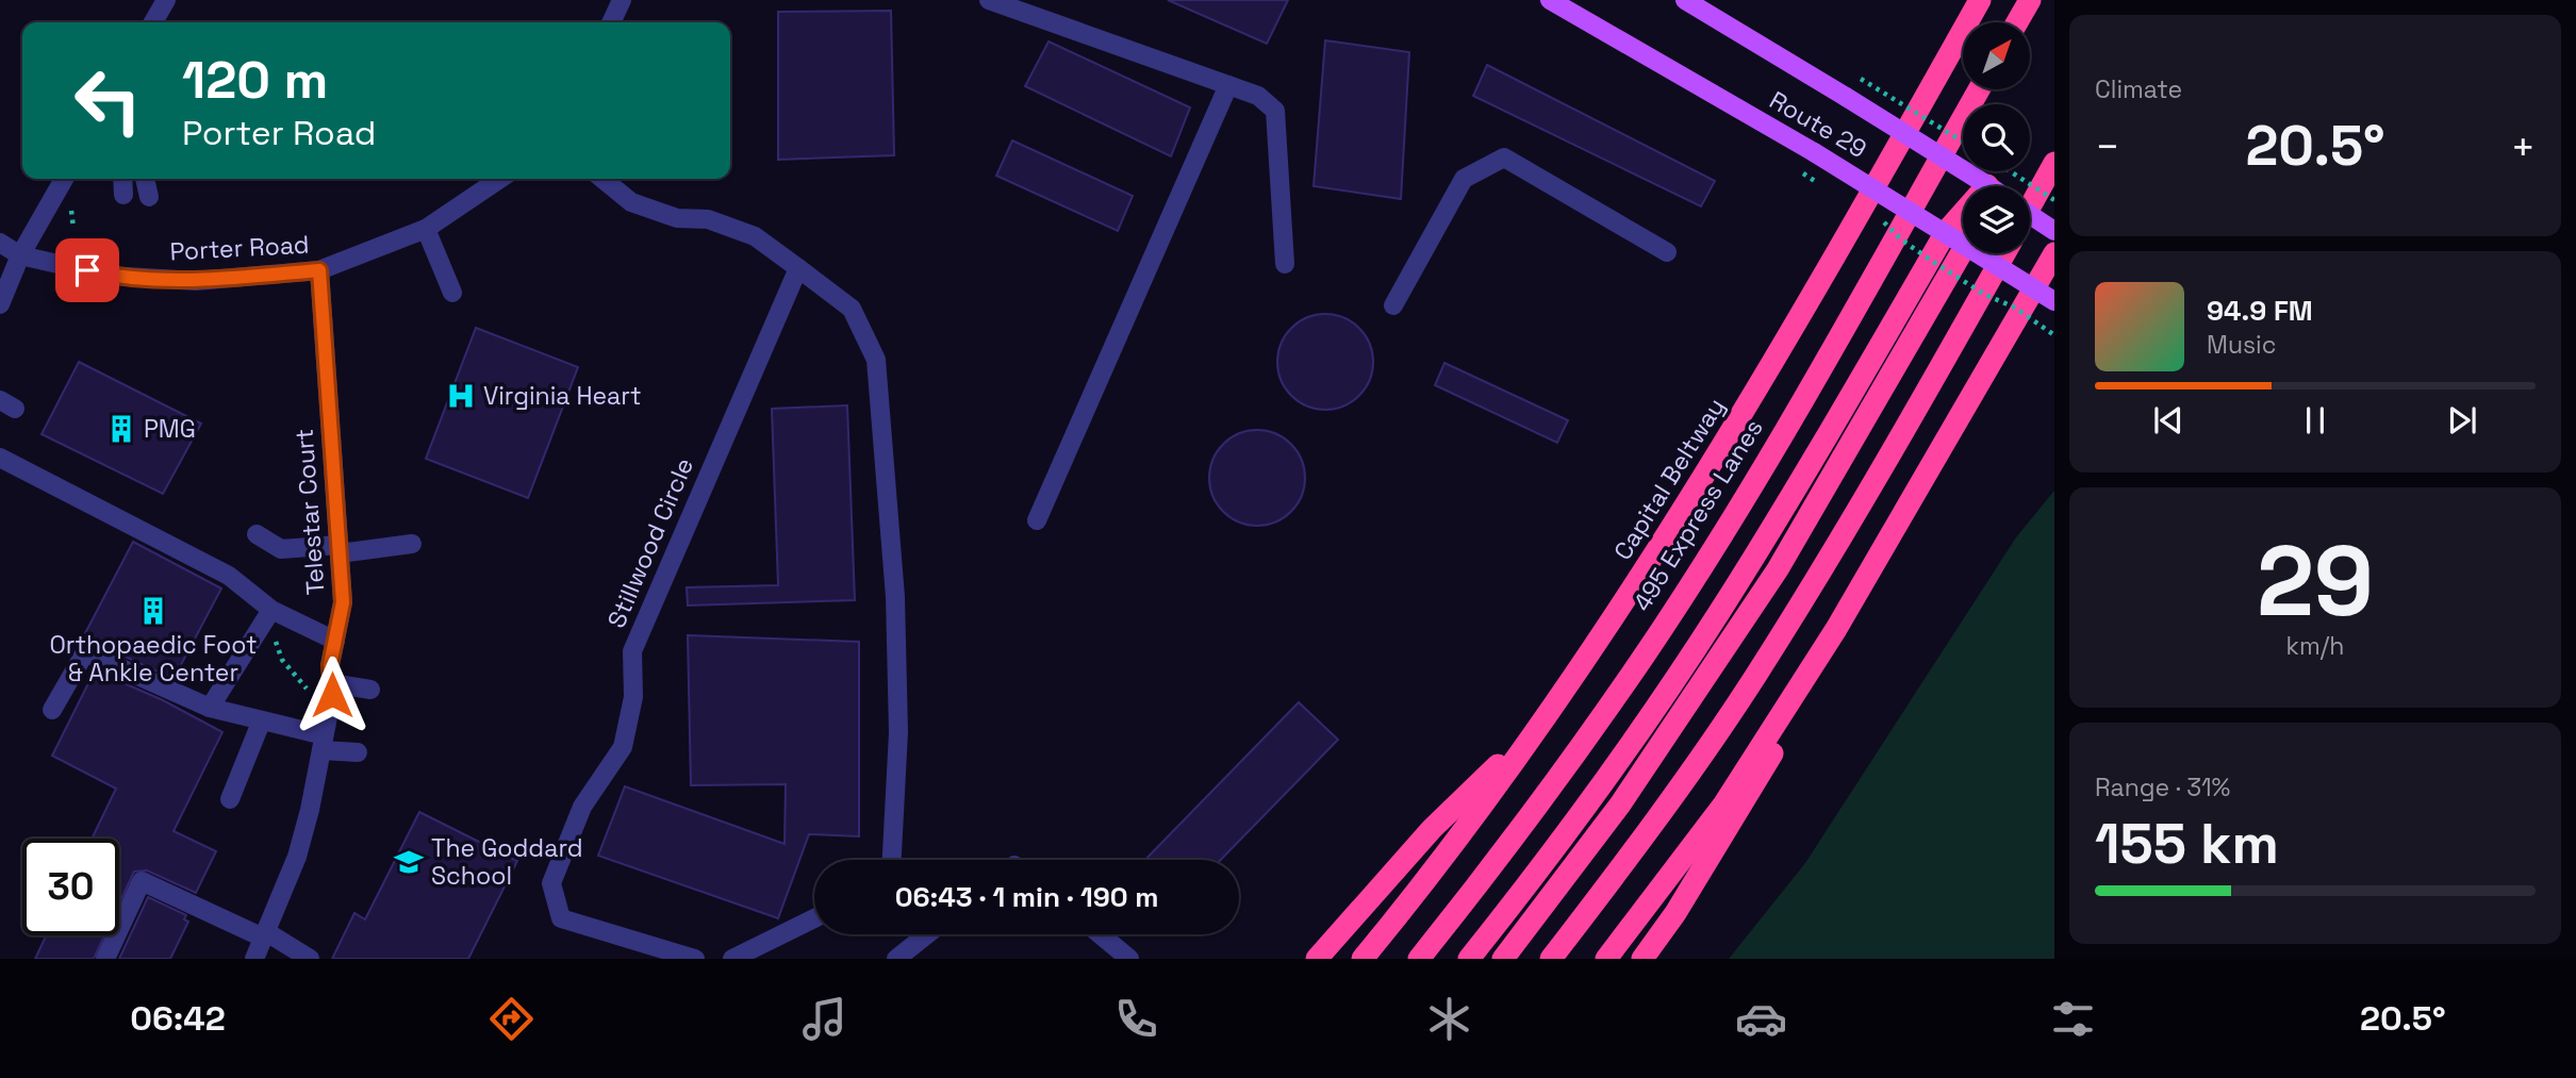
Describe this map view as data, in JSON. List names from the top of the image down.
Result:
{
  "streets": {
    "highway": ["Capital Beltway", "495 Express Lanes"],
    "main road": ["Route 29"],
    "street": ["Porter Road", "Telestar Court", "Stillwood Circle"]
  },
  "crossings": [
    ["Porter Road", "Telestar Court"]
  ],
  "places": {
    "hospital": ["Virginia Heart"],
    "building": ["PMG", "Orthopaedic Foot & Ankle Center"],
    "school or university": ["The Goddard School"]
  },
  "north": "top right",
  "page": {
    "tile": [
      "Climate",
      ["29", "km/h"],
      ["Range · 31%", "155 km"]
    ],
    "turn": ["120 m", "Porter Road"],
    "heat": ["−", "20.5°", "+"],
    "song": ["94.9 FM", "Music"],
    "limit": "30",
    "trip": "06:43 · 1 min · 190 m",
    "tabs": ["06:42", "20.5°"]
  }
}
